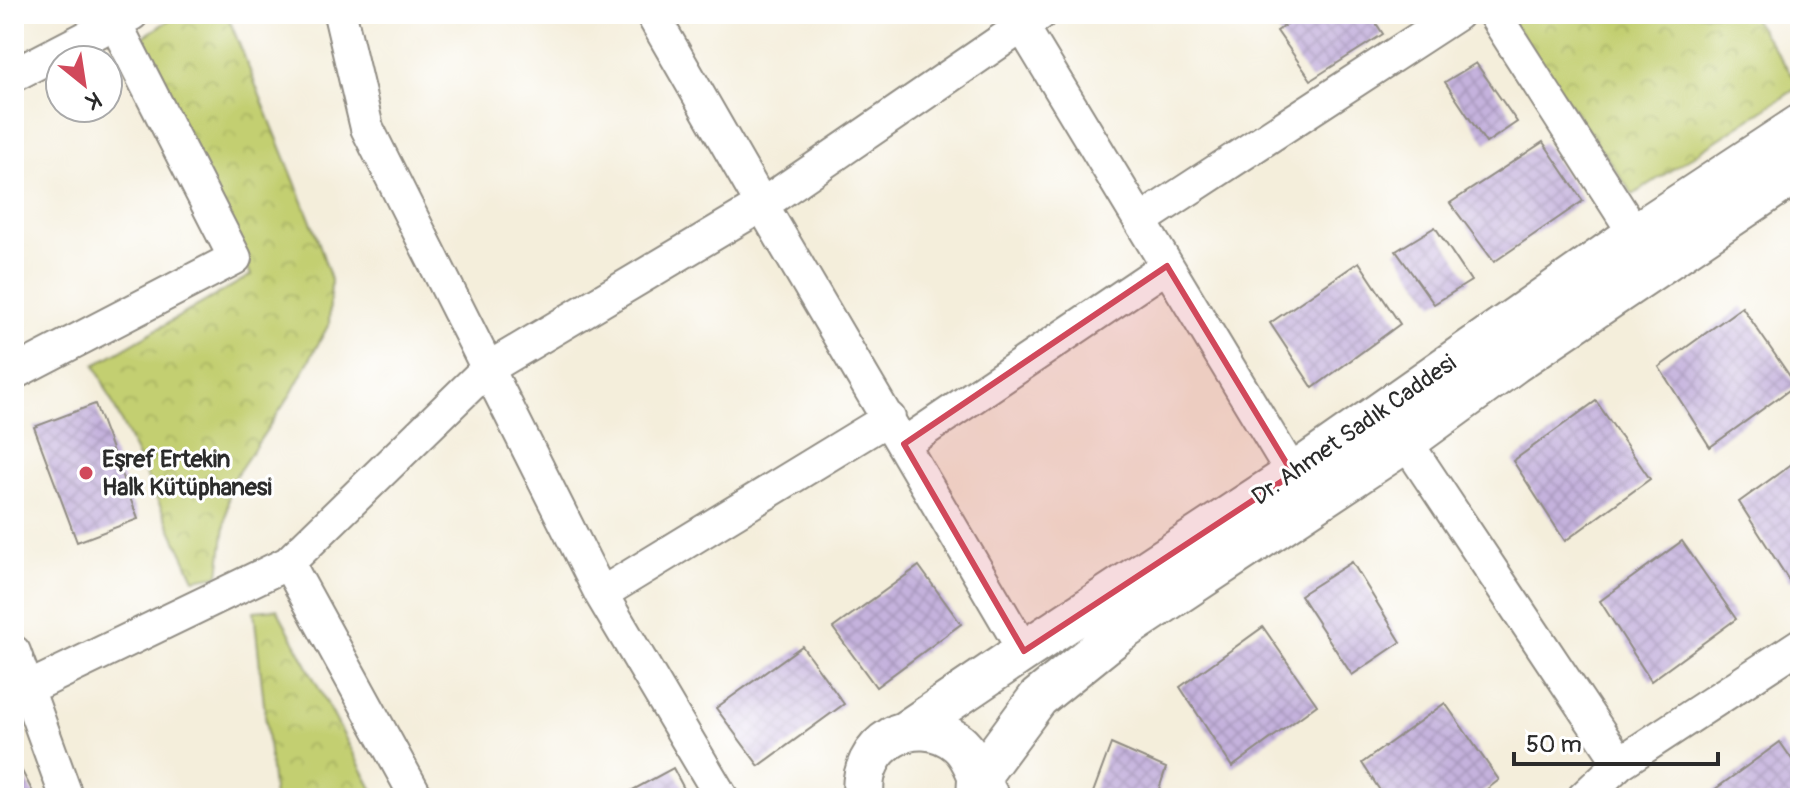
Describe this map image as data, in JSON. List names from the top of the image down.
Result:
{
  "streets": {
    "street": ["Dr. Ahmet Sadık Caddesi"]
  },
  "places": ["Eşref Ertekin Halk Kütüphanesi"],
  "scale_bar": "50 m",
  "north": "bottom right"
}
